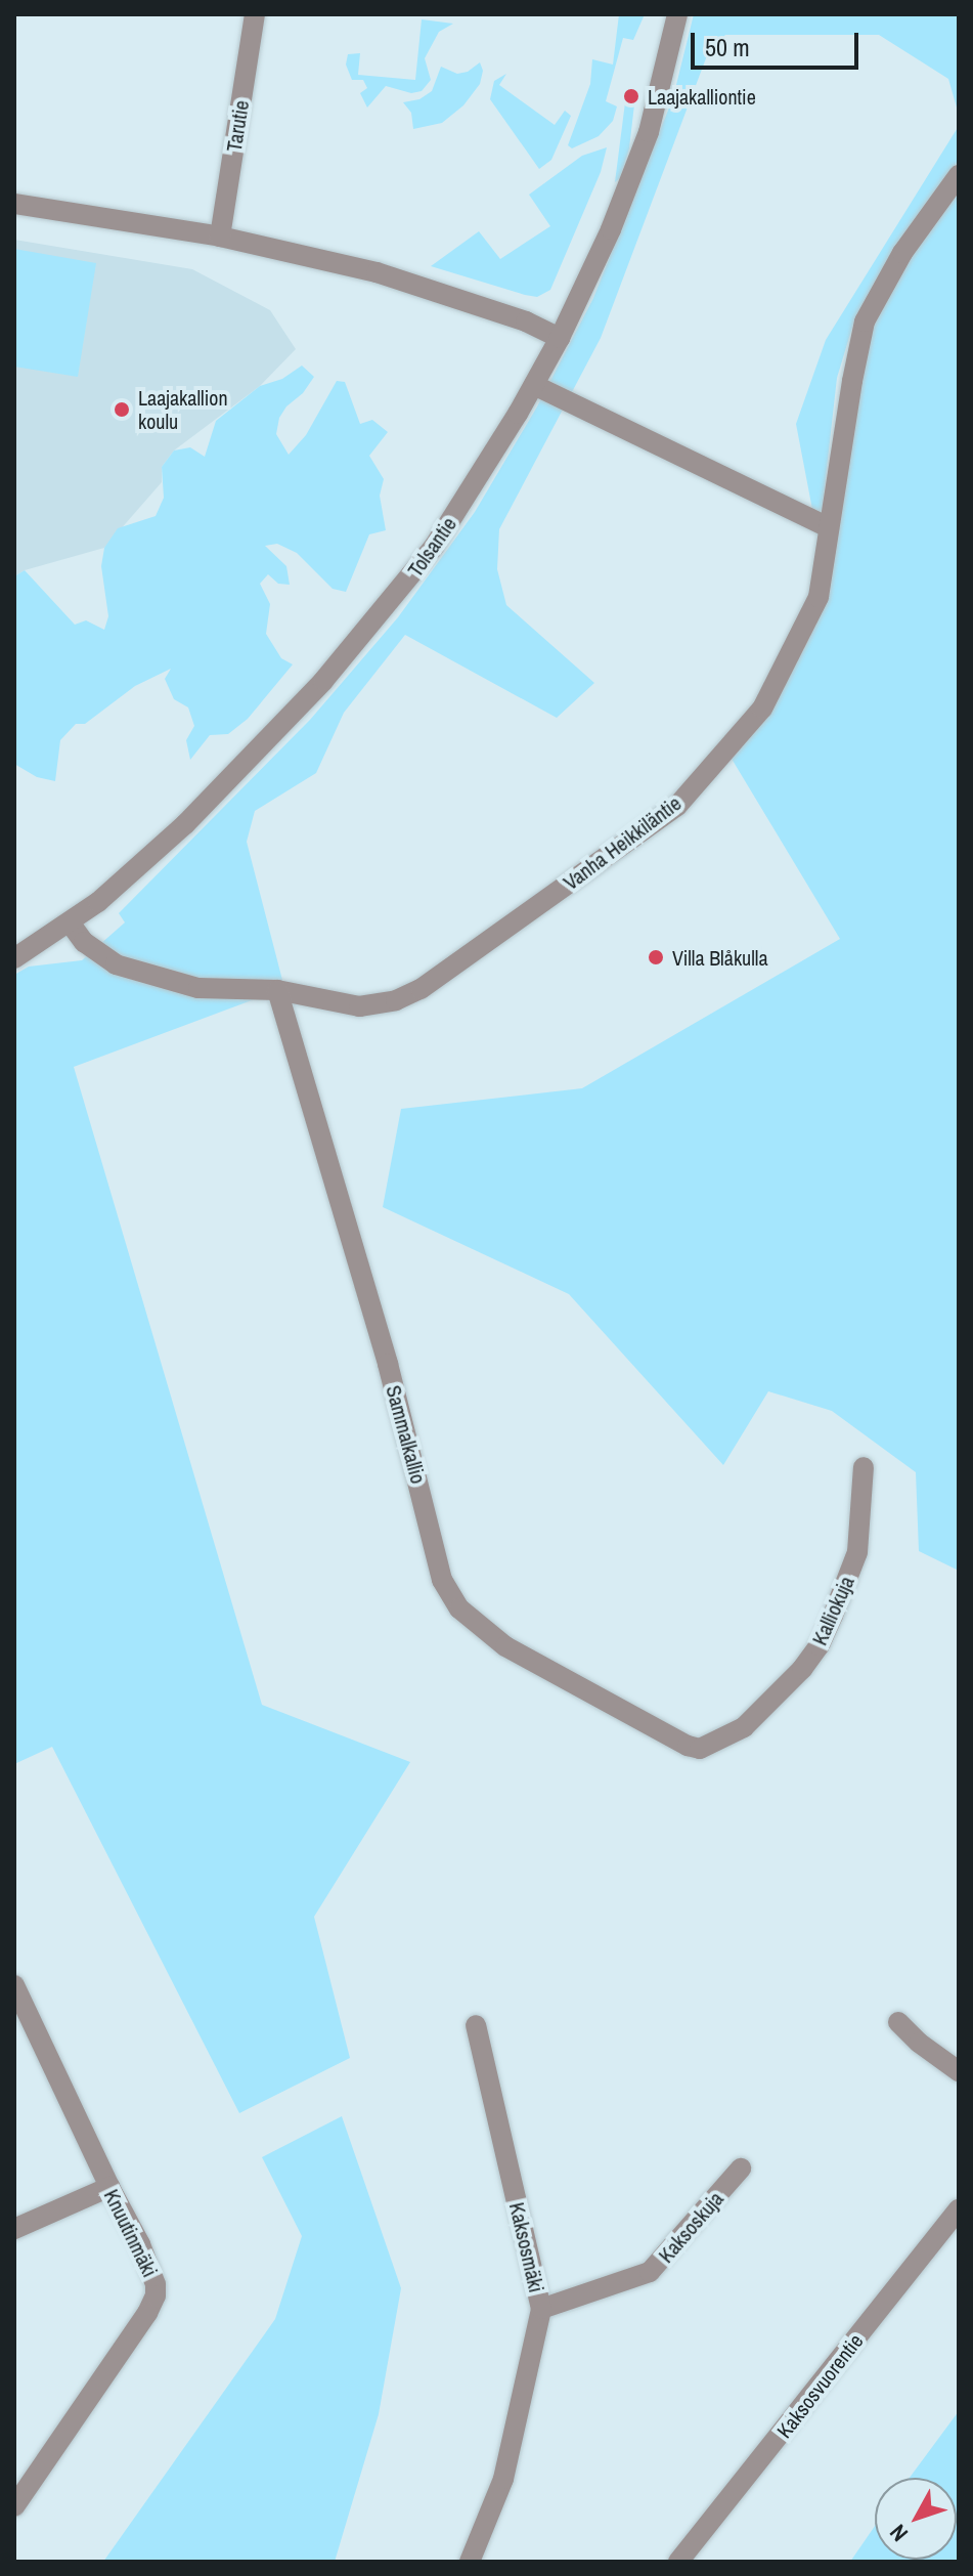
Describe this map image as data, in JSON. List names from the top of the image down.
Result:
{
  "streets": {
    "street": [
      "Tarutie",
      "Tolsantie",
      "Vanha Heikkiläntie",
      "Sammalkallio",
      "Kalliokuja",
      "Kaksoskuja",
      "Knuutinmäki",
      "Kaksosmäki",
      "Kaksosvuorentie"
    ]
  },
  "crossings": [
    ["Tolsantie", "Vanha Heikkiläntie"],
    ["Vanha Heikkiläntie", "Sammalkallio"],
    ["Sammalkallio", "Kalliokuja"],
    ["Kaksoskuja", "Kaksosmäki"]
  ],
  "places": ["Laajakalliontie", "Laajakallion koulu", "Villa Blåkulla"],
  "scale_bar": "50 m",
  "north": "bottom left"
}
